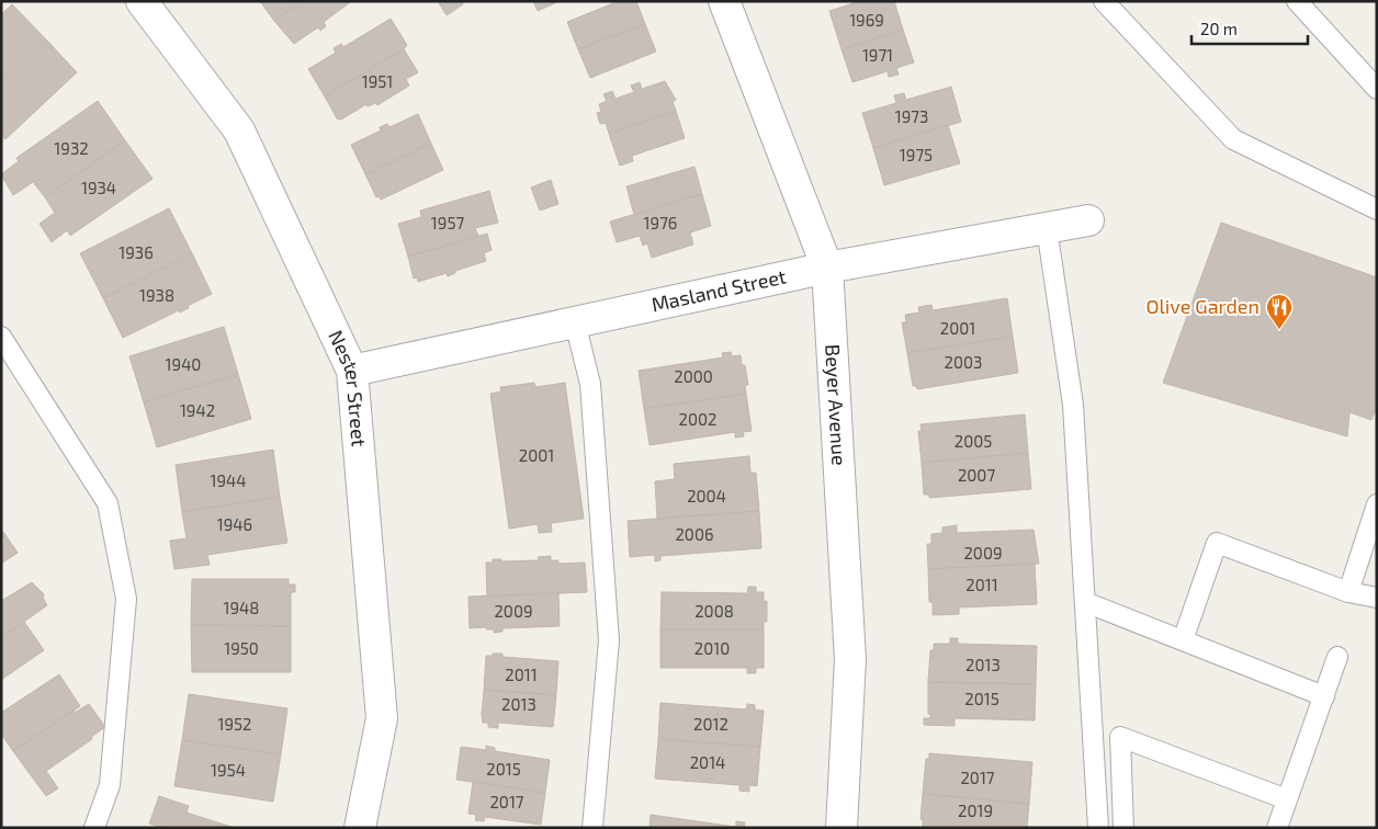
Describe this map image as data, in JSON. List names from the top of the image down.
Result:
{
  "streets": {
    "street": ["Masland Street", "Nester Street", "Beyer Avenue"]
  },
  "crossings": [
    ["Masland Street", "Nester Street"],
    ["Masland Street", "Beyer Avenue"]
  ],
  "places": {
    "restaurant": ["Olive Garden"]
  },
  "house_numbers": [
    "1969",
    "1971",
    "1951",
    "1973",
    "1932",
    "1975",
    "1934",
    "1957",
    "1976",
    "1936",
    "1938",
    "2001",
    "2003",
    "1940",
    "2000",
    "1942",
    "2002",
    "2005",
    "2001",
    "2007",
    "1944",
    "2004",
    "1946",
    "2006",
    "2009",
    "2011",
    "1948",
    "2009",
    "2008",
    "1950",
    "2010",
    "2013",
    "2011",
    "2015",
    "2013",
    "1952",
    "2012",
    "2014",
    "2015",
    "1954",
    "2017",
    "2017",
    "2019"
  ],
  "scale_bar": "20 m"
}
